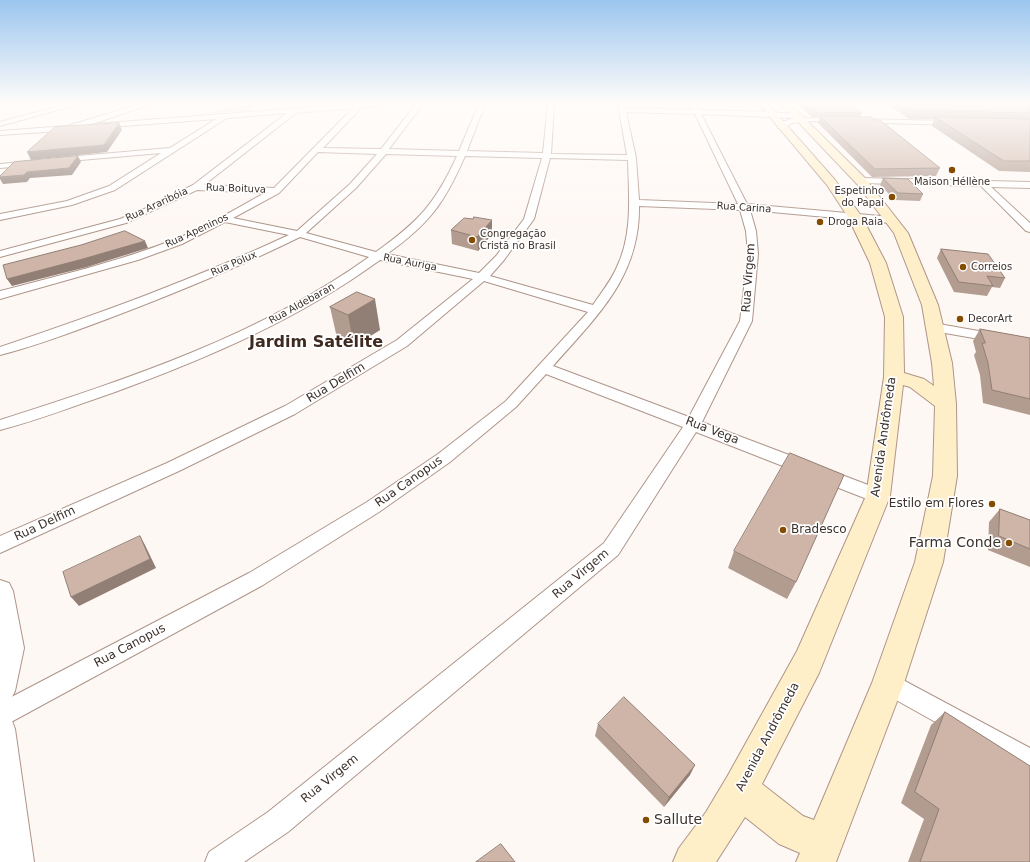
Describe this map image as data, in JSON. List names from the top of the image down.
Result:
{
  "streets": {
    "main road": ["Avenida Andrômeda"],
    "street": [
      "Rua Boituva",
      "Rua Araribóia",
      "Rua Carina",
      "Rua Apeninos",
      "Rua Auriga",
      "Rua Polux",
      "Rua Virgem",
      "Rua Aldebaran",
      "Rua Delfim",
      "Rua Vega",
      "Rua Canopus"
    ]
  },
  "crossings": [
    ["Rua Boituva", "Rua Araribóia"],
    ["Rua Boituva", "Rua Apeninos"],
    ["Rua Carina", "Rua Virgem"],
    ["Rua Carina", "Avenida Andrômeda"],
    ["Rua Carina", "Rua Canopus"],
    ["Rua Apeninos", "Rua Auriga"],
    ["Rua Auriga", "Rua Polux"],
    ["Rua Auriga", "Rua Aldebaran"],
    ["Rua Auriga", "Rua Delfim"],
    ["Rua Auriga", "Rua Canopus"],
    ["Rua Virgem", "Rua Vega"],
    ["Rua Vega", "Avenida Andrômeda"],
    ["Rua Vega", "Rua Canopus"]
  ],
  "districts": ["Jardim Satélite"],
  "places": [
    "Maison Héllène",
    "Espetinho do Papai",
    "Droga Raia",
    "Congregação Cristã no Brasil",
    "Correios",
    "DecorArt",
    "Estilo em Flores",
    "Bradesco",
    "Farma Conde",
    "Sallute"
  ]
}
